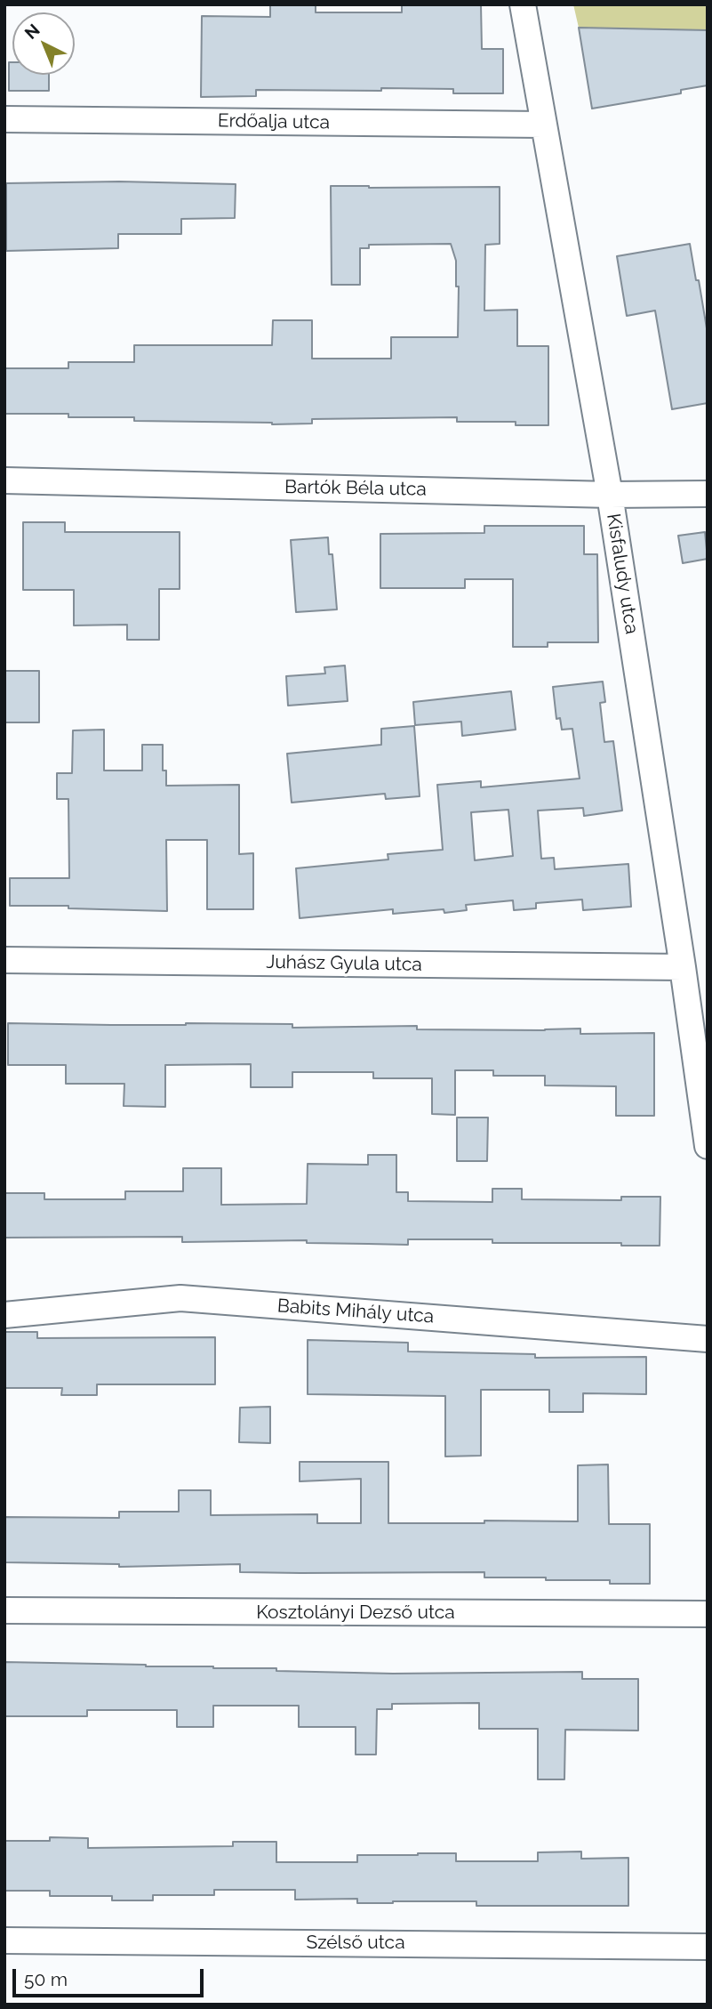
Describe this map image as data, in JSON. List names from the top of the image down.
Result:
{
  "streets": {
    "street": [
      "Erdőalja utca",
      "Bartók Béla utca",
      "Kisfaludy utca",
      "Juhász Gyula utca",
      "Babits Mihály utca",
      "Kosztolányi Dezső utca",
      "Szélső utca"
    ]
  },
  "crossings": [
    ["Erdőalja utca", "Kisfaludy utca"],
    ["Bartók Béla utca", "Kisfaludy utca"],
    ["Kisfaludy utca", "Juhász Gyula utca"]
  ],
  "scale_bar": "50 m",
  "north": "top left"
}
